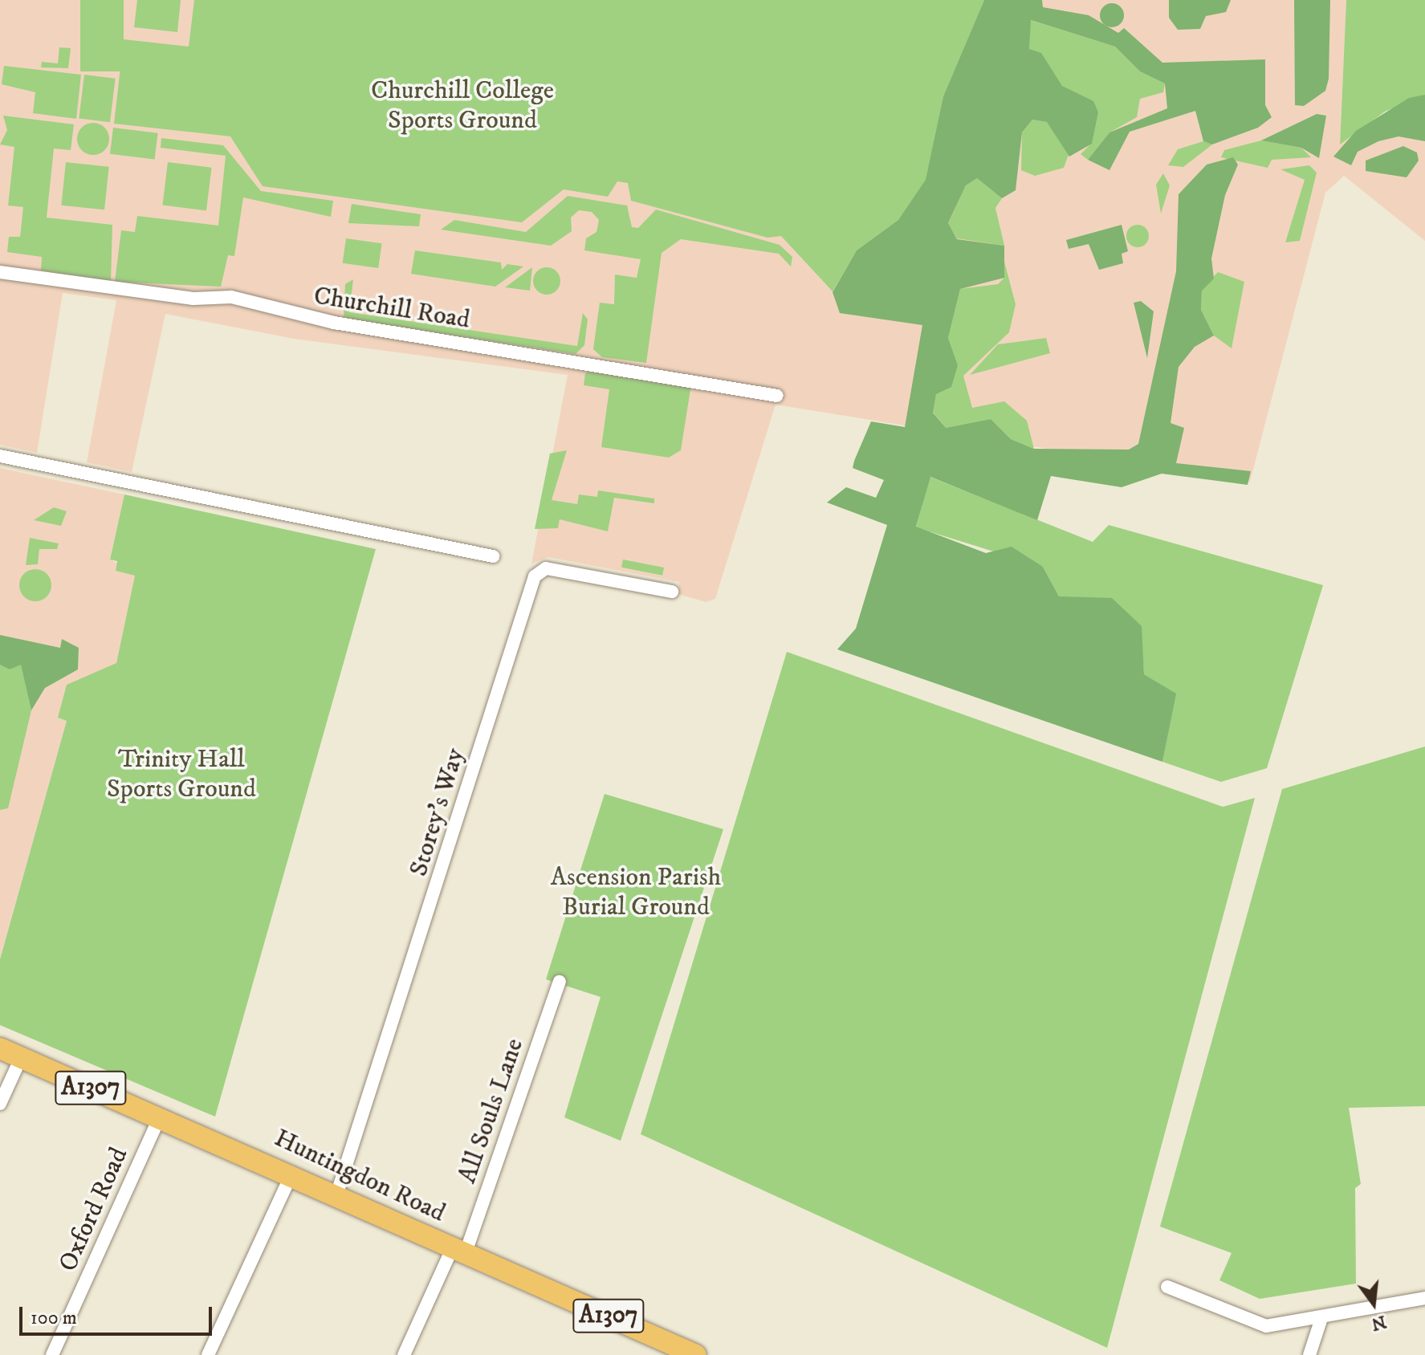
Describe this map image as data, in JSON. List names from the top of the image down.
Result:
{
  "streets": {
    "main road": ["A1307", "Huntingdon Road"],
    "street": [
      "Churchill Road",
      "Storey's Way",
      "All Souls Lane",
      "Oxford Road"
    ]
  },
  "crossings": [
    ["Storey's Way", "Huntingdon Road"],
    ["All Souls Lane", "Huntingdon Road"],
    ["Huntingdon Road", "Oxford Road"]
  ],
  "parks": ["Churchill College Sports Ground", "Trinity Hall Sports Ground", "Ascension Parish Burial Ground"],
  "scale_bar": "100 m",
  "north": "bottom"
}
